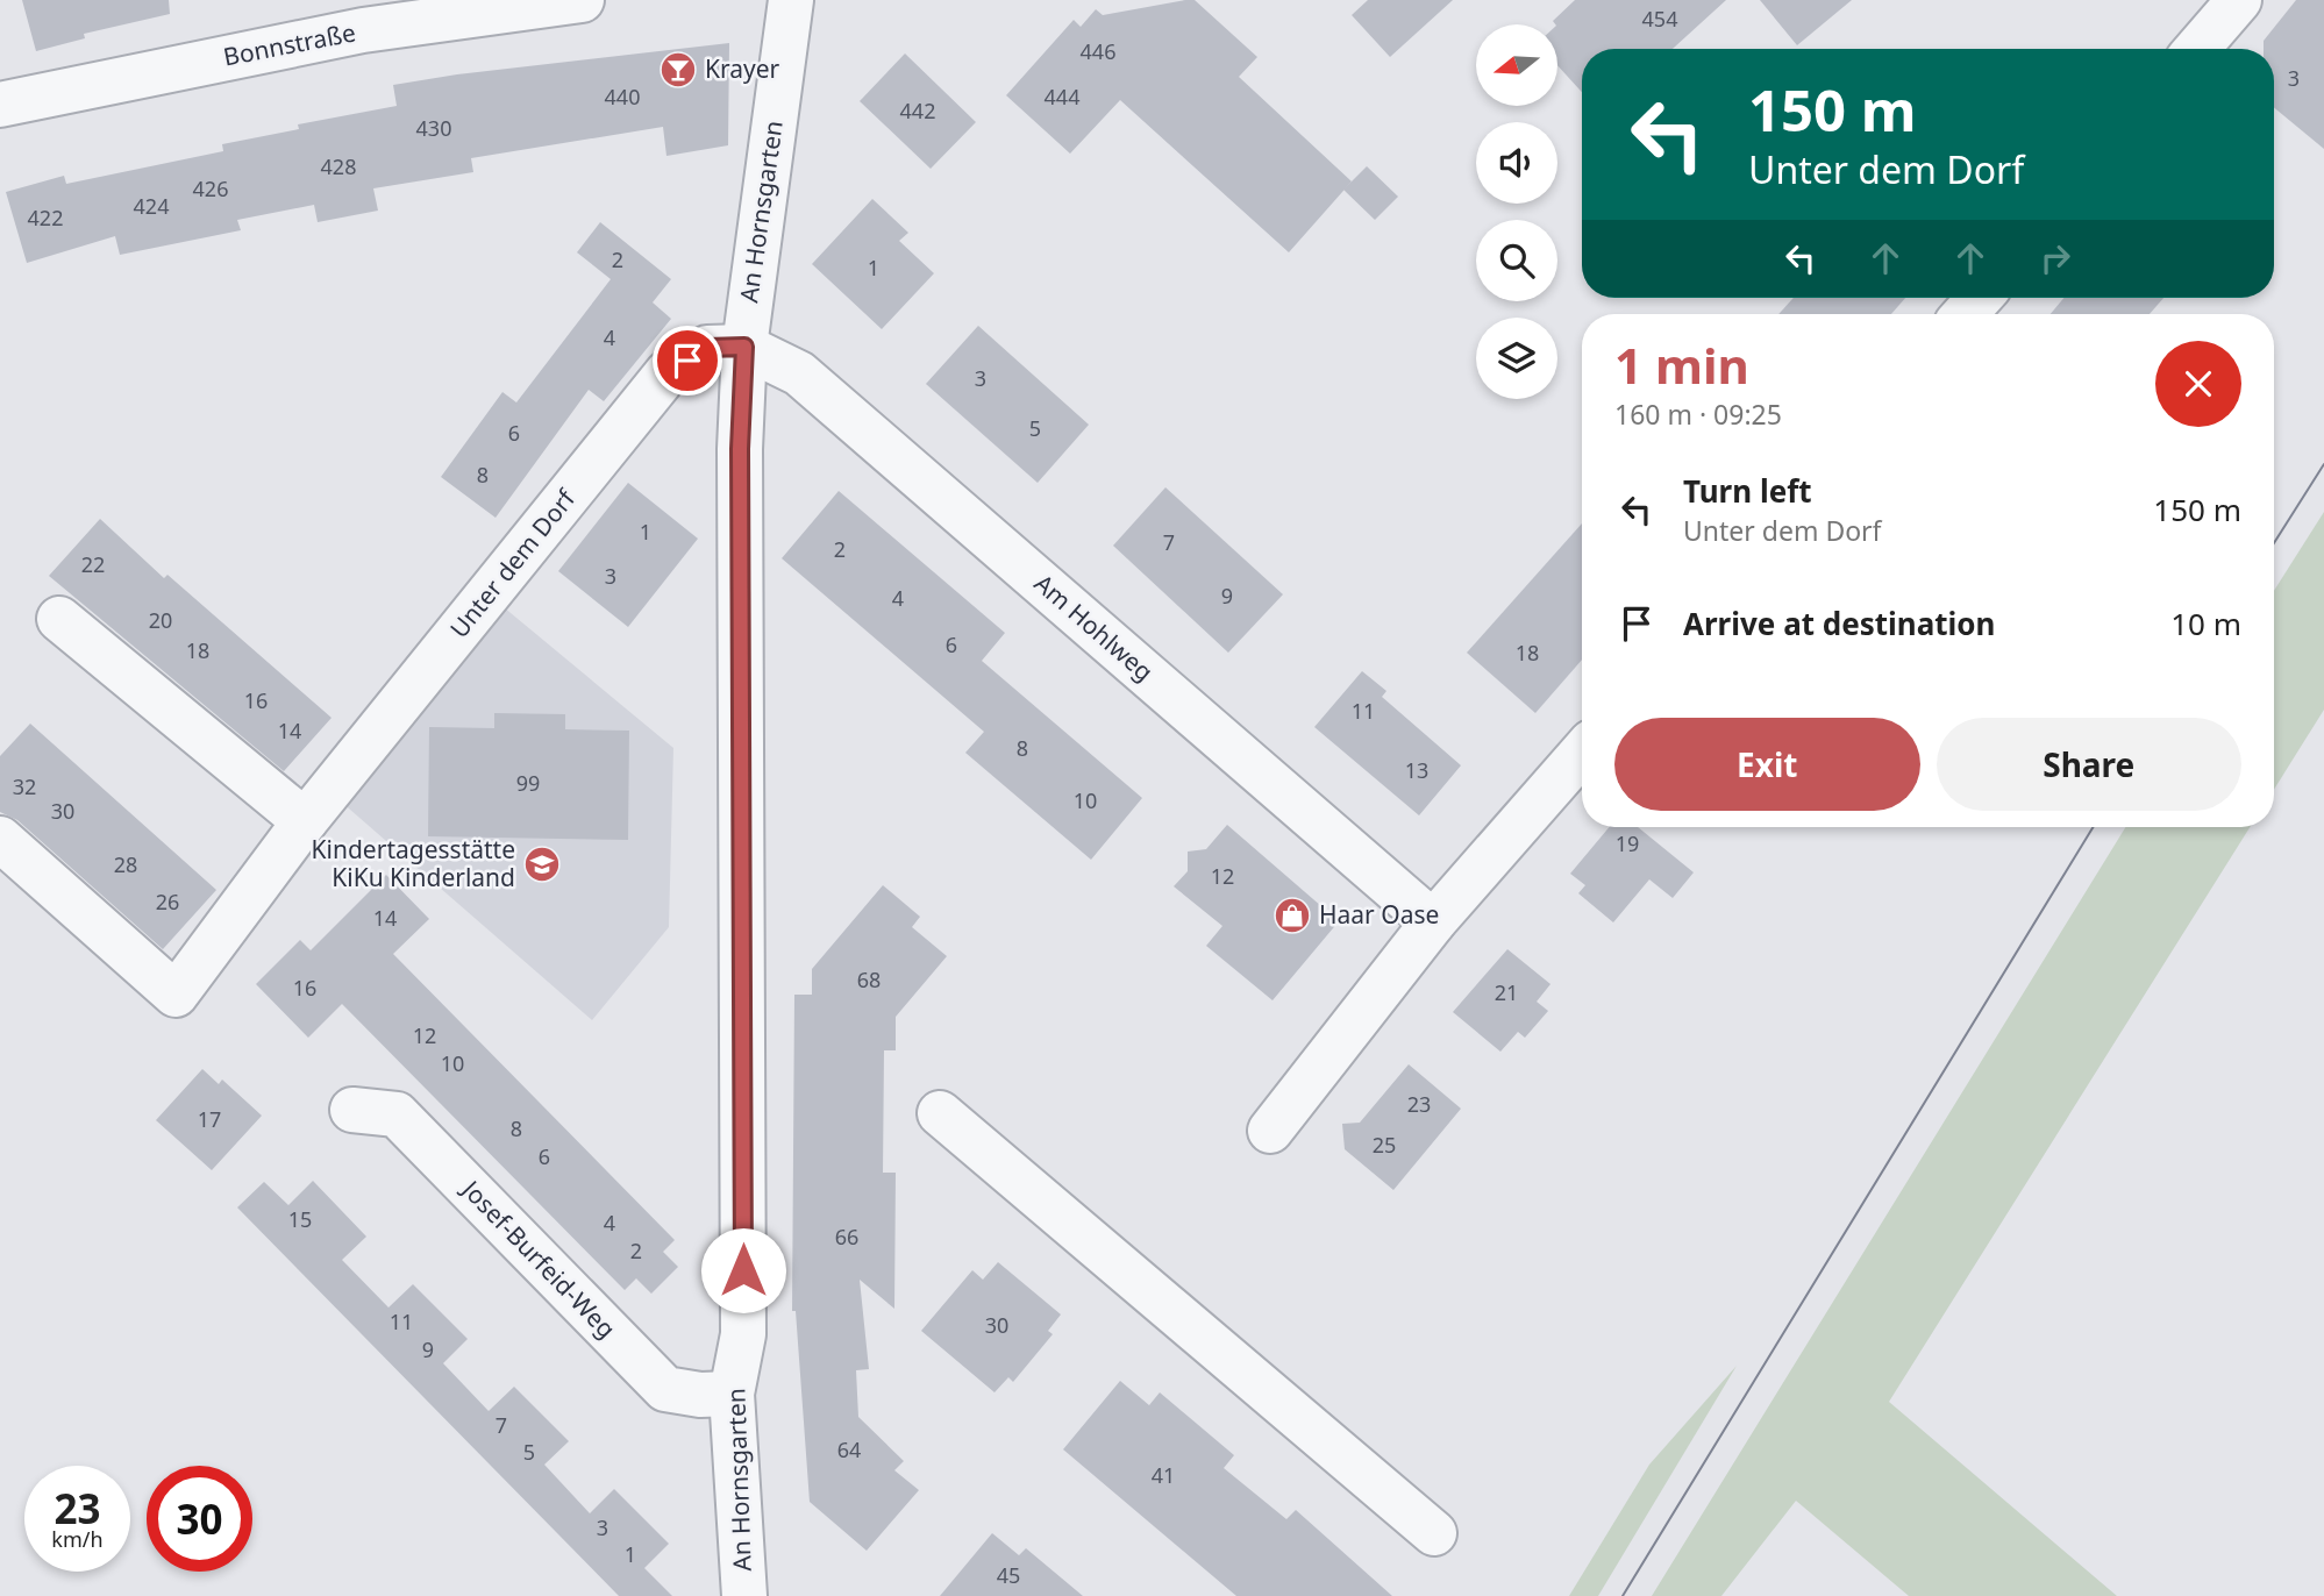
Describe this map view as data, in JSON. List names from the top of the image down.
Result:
{
  "streets": {
    "street": [
      "Bonnstraße",
      "An Hornsgarten",
      "Unter dem Dorf",
      "Am Hohlweg",
      "Josef-Burfeid-Weg"
    ]
  },
  "crossings": [
    ["An Hornsgarten", "Unter dem Dorf"],
    ["An Hornsgarten", "Am Hohlweg"],
    ["An Hornsgarten", "Josef-Burfeid-Weg"],
    ["Unter dem Dorf", "Am Hohlweg"]
  ],
  "places": {
    "bar": ["Krayer"],
    "school or university": ["Kindertagesstätte KiKu Kinderland"],
    "shop": ["Haar Oase"]
  },
  "house_numbers": [
    "454",
    "446",
    "3",
    "440",
    "444",
    "442",
    "430",
    "428",
    "426",
    "424",
    "422",
    "2",
    "1",
    "4",
    "3",
    "5",
    "6",
    "8",
    "1",
    "7",
    "2",
    "22",
    "3",
    "9",
    "4",
    "20",
    "6",
    "18",
    "18",
    "16",
    "11",
    "14",
    "8",
    "13",
    "99",
    "32",
    "10",
    "30",
    "19",
    "28",
    "12",
    "26",
    "14",
    "68",
    "16",
    "21",
    "12",
    "10",
    "23",
    "17",
    "8",
    "25",
    "6",
    "15",
    "4",
    "66",
    "2",
    "11",
    "30",
    "9",
    "7",
    "64",
    "5",
    "41",
    "3",
    "1",
    "45"
  ],
  "north": "left",
  "page": {
    "turn": ["150 m", "Unter dem Dorf"],
    "heading": ["1 min", "160 m · 09:25"],
    "list": [
      {
        "name": "Turn left",
        "note": "Unter dem Dorf",
        "value": "150 m"
      },
      {
        "name": "Arrive at destination",
        "value": "10 m"
      }
    ],
    "buttons": ["Exit", "Share"],
    "speed": "23 km/h",
    "limit": "30"
  }
}
